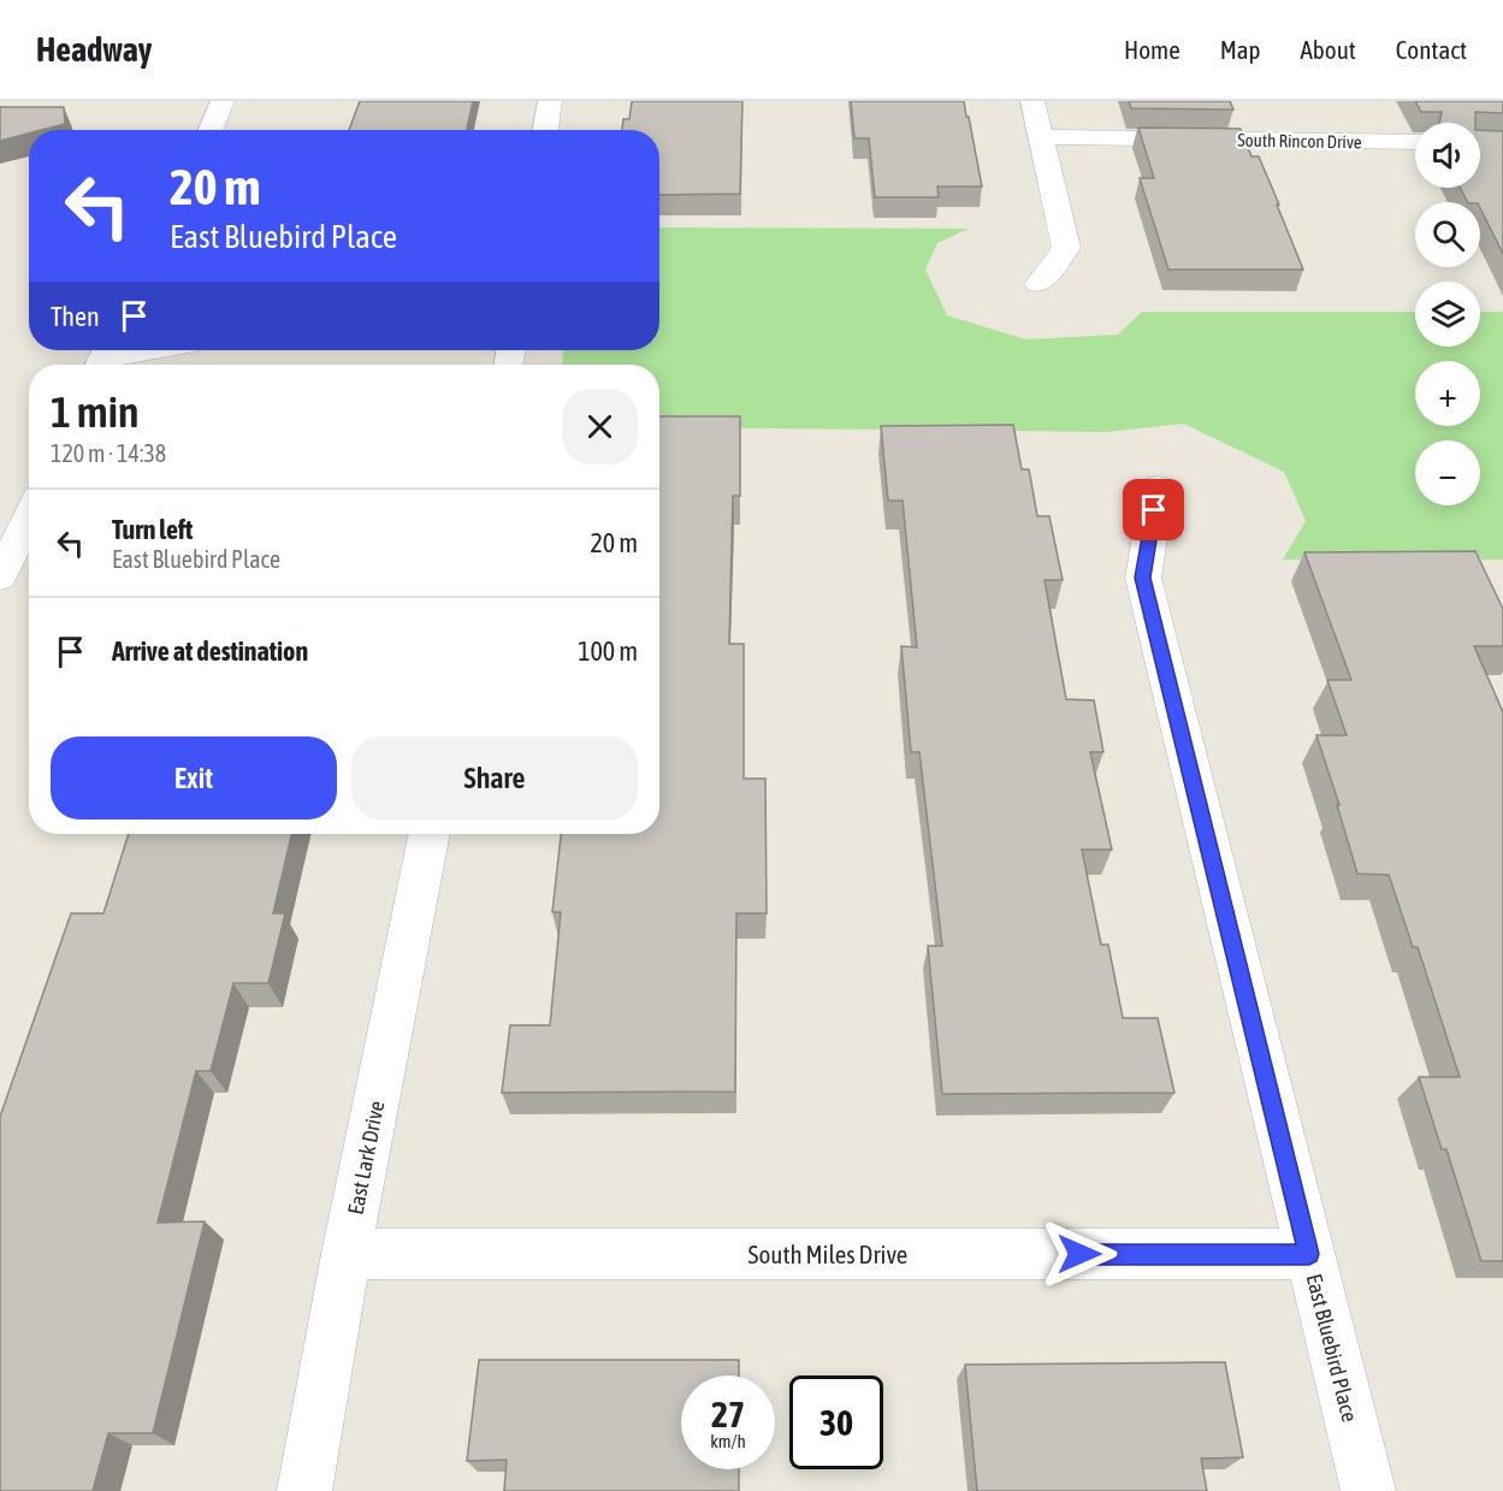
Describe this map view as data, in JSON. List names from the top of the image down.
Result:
{
  "streets": {
    "street": [
      "South Rincon Drive",
      "East Lark Drive",
      "South Miles Drive",
      "East Bluebird Place"
    ]
  },
  "crossings": [
    ["East Lark Drive", "South Miles Drive"],
    ["South Miles Drive", "East Bluebird Place"]
  ],
  "page": {
    "header": "Headway",
    "nav": [
      "Home",
      "Map",
      "About",
      "Contact"
    ],
    "map_buttons": ["+", "−"],
    "turn": ["20 m", "East Bluebird Place"],
    "then": "Then",
    "heading": ["1 min", "120 m · 14:38"],
    "list": [
      {
        "name": "Turn left",
        "note": "East Bluebird Place",
        "value": "20 m"
      },
      {
        "name": "Arrive at destination",
        "value": "100 m"
      }
    ],
    "buttons": ["Exit", "Share"],
    "speed": "27 km/h",
    "limit": "30"
  }
}
